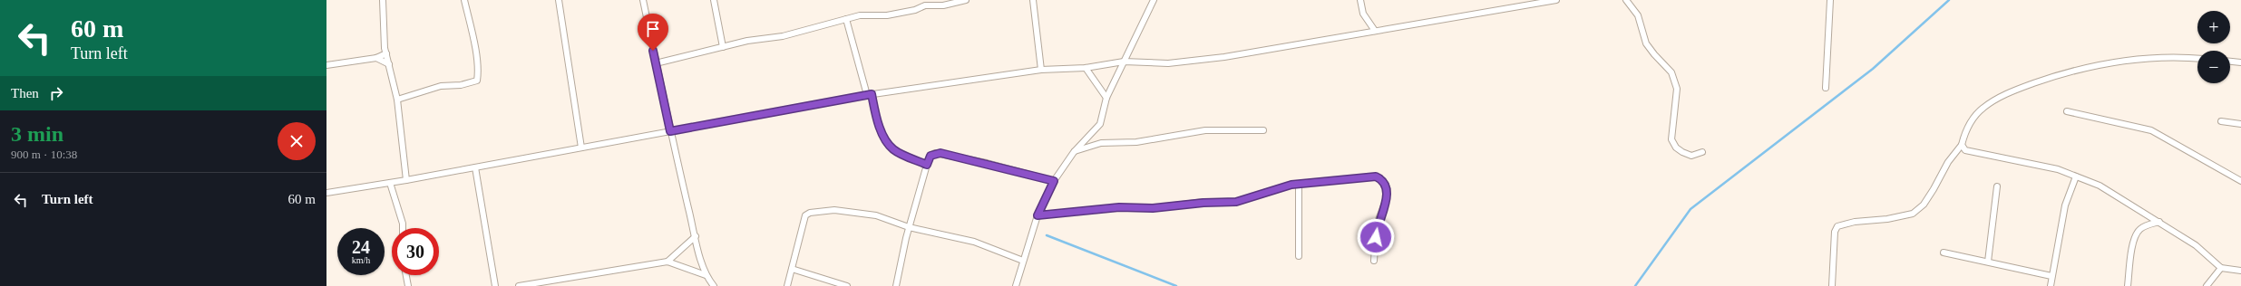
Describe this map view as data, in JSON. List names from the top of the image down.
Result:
{
  "page": {
    "turn": ["60 m", "Turn left"],
    "map_buttons": ["+", "−"],
    "then": "Then",
    "heading": ["3 min", "900 m · 10:38"],
    "list": [
      {
        "name": "Turn left",
        "value": "60 m"
      }
    ],
    "speed": "24 km/h",
    "limit": "30"
  }
}
